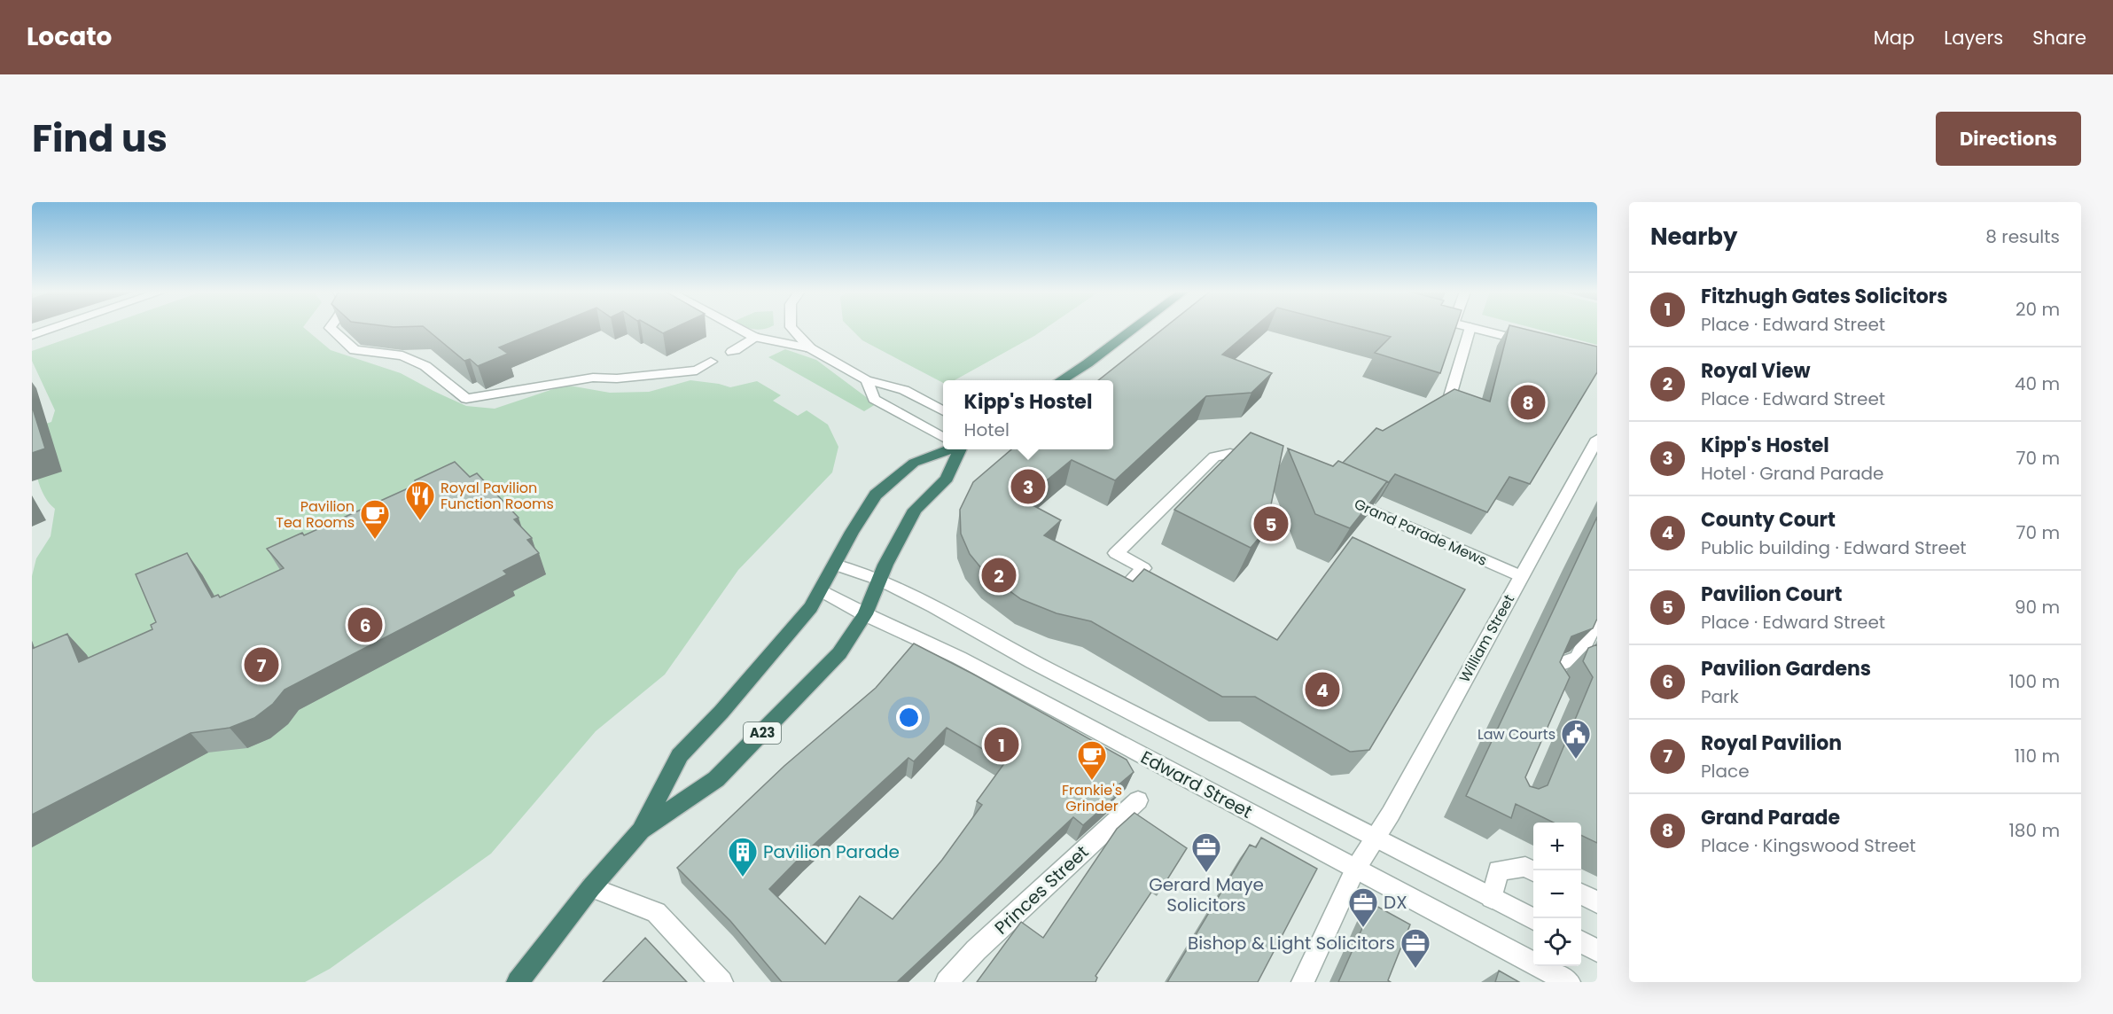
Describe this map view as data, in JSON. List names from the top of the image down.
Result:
{
  "streets": {
    "highway": ["A23"],
    "street": [
      "Grand Parade Mews",
      "William Street",
      "Edward Street",
      "Princes Street"
    ]
  },
  "crossings": [
    ["Grand Parade Mews", "William Street"],
    ["William Street", "Edward Street"],
    ["A23", "Edward Street"]
  ],
  "places": {
    "restaurant": ["Royal Pavilion Function Rooms"],
    "cafe": ["Pavilion Tea Rooms", "Frankie's Grinder"],
    "public building": ["Law Courts"],
    "office": ["Gerard Maye Solicitors", "DX", "Bishop & Light Solicitors"],
    "building": ["Pavilion Parade"]
  },
  "page": {
    "header": "Locato",
    "nav": ["Map", "Layers", "Share"],
    "title": "Find us",
    "buttons": "Directions",
    "heading": ["Nearby", "8 results"],
    "list": [
      {
        "mark": "1",
        "name": "Fitzhugh Gates Solicitors",
        "note": "Place · Edward Street",
        "value": "20 m"
      },
      {
        "mark": "2",
        "name": "Royal View",
        "note": "Place · Edward Street",
        "value": "40 m"
      },
      {
        "mark": "3",
        "name": "Kipp's Hostel",
        "note": "Hotel · Grand Parade",
        "value": "70 m"
      },
      {
        "mark": "4",
        "name": "County Court",
        "note": "Public building · Edward Street",
        "value": "70 m"
      },
      {
        "mark": "5",
        "name": "Pavilion Court",
        "note": "Place · Edward Street",
        "value": "90 m"
      },
      {
        "mark": "6",
        "name": "Pavilion Gardens",
        "note": "Park",
        "value": "100 m"
      },
      {
        "mark": "7",
        "name": "Royal Pavilion",
        "note": "Place",
        "value": "110 m"
      },
      {
        "mark": "8",
        "name": "Grand Parade",
        "note": "Place · Kingswood Street",
        "value": "180 m"
      }
    ],
    "popup": ["Kipp's Hostel", "Hotel"],
    "pins": [
      "8",
      "3",
      "5",
      "2",
      "6",
      "7",
      "4",
      "1"
    ],
    "map_buttons": ["+", "−"]
  }
}
